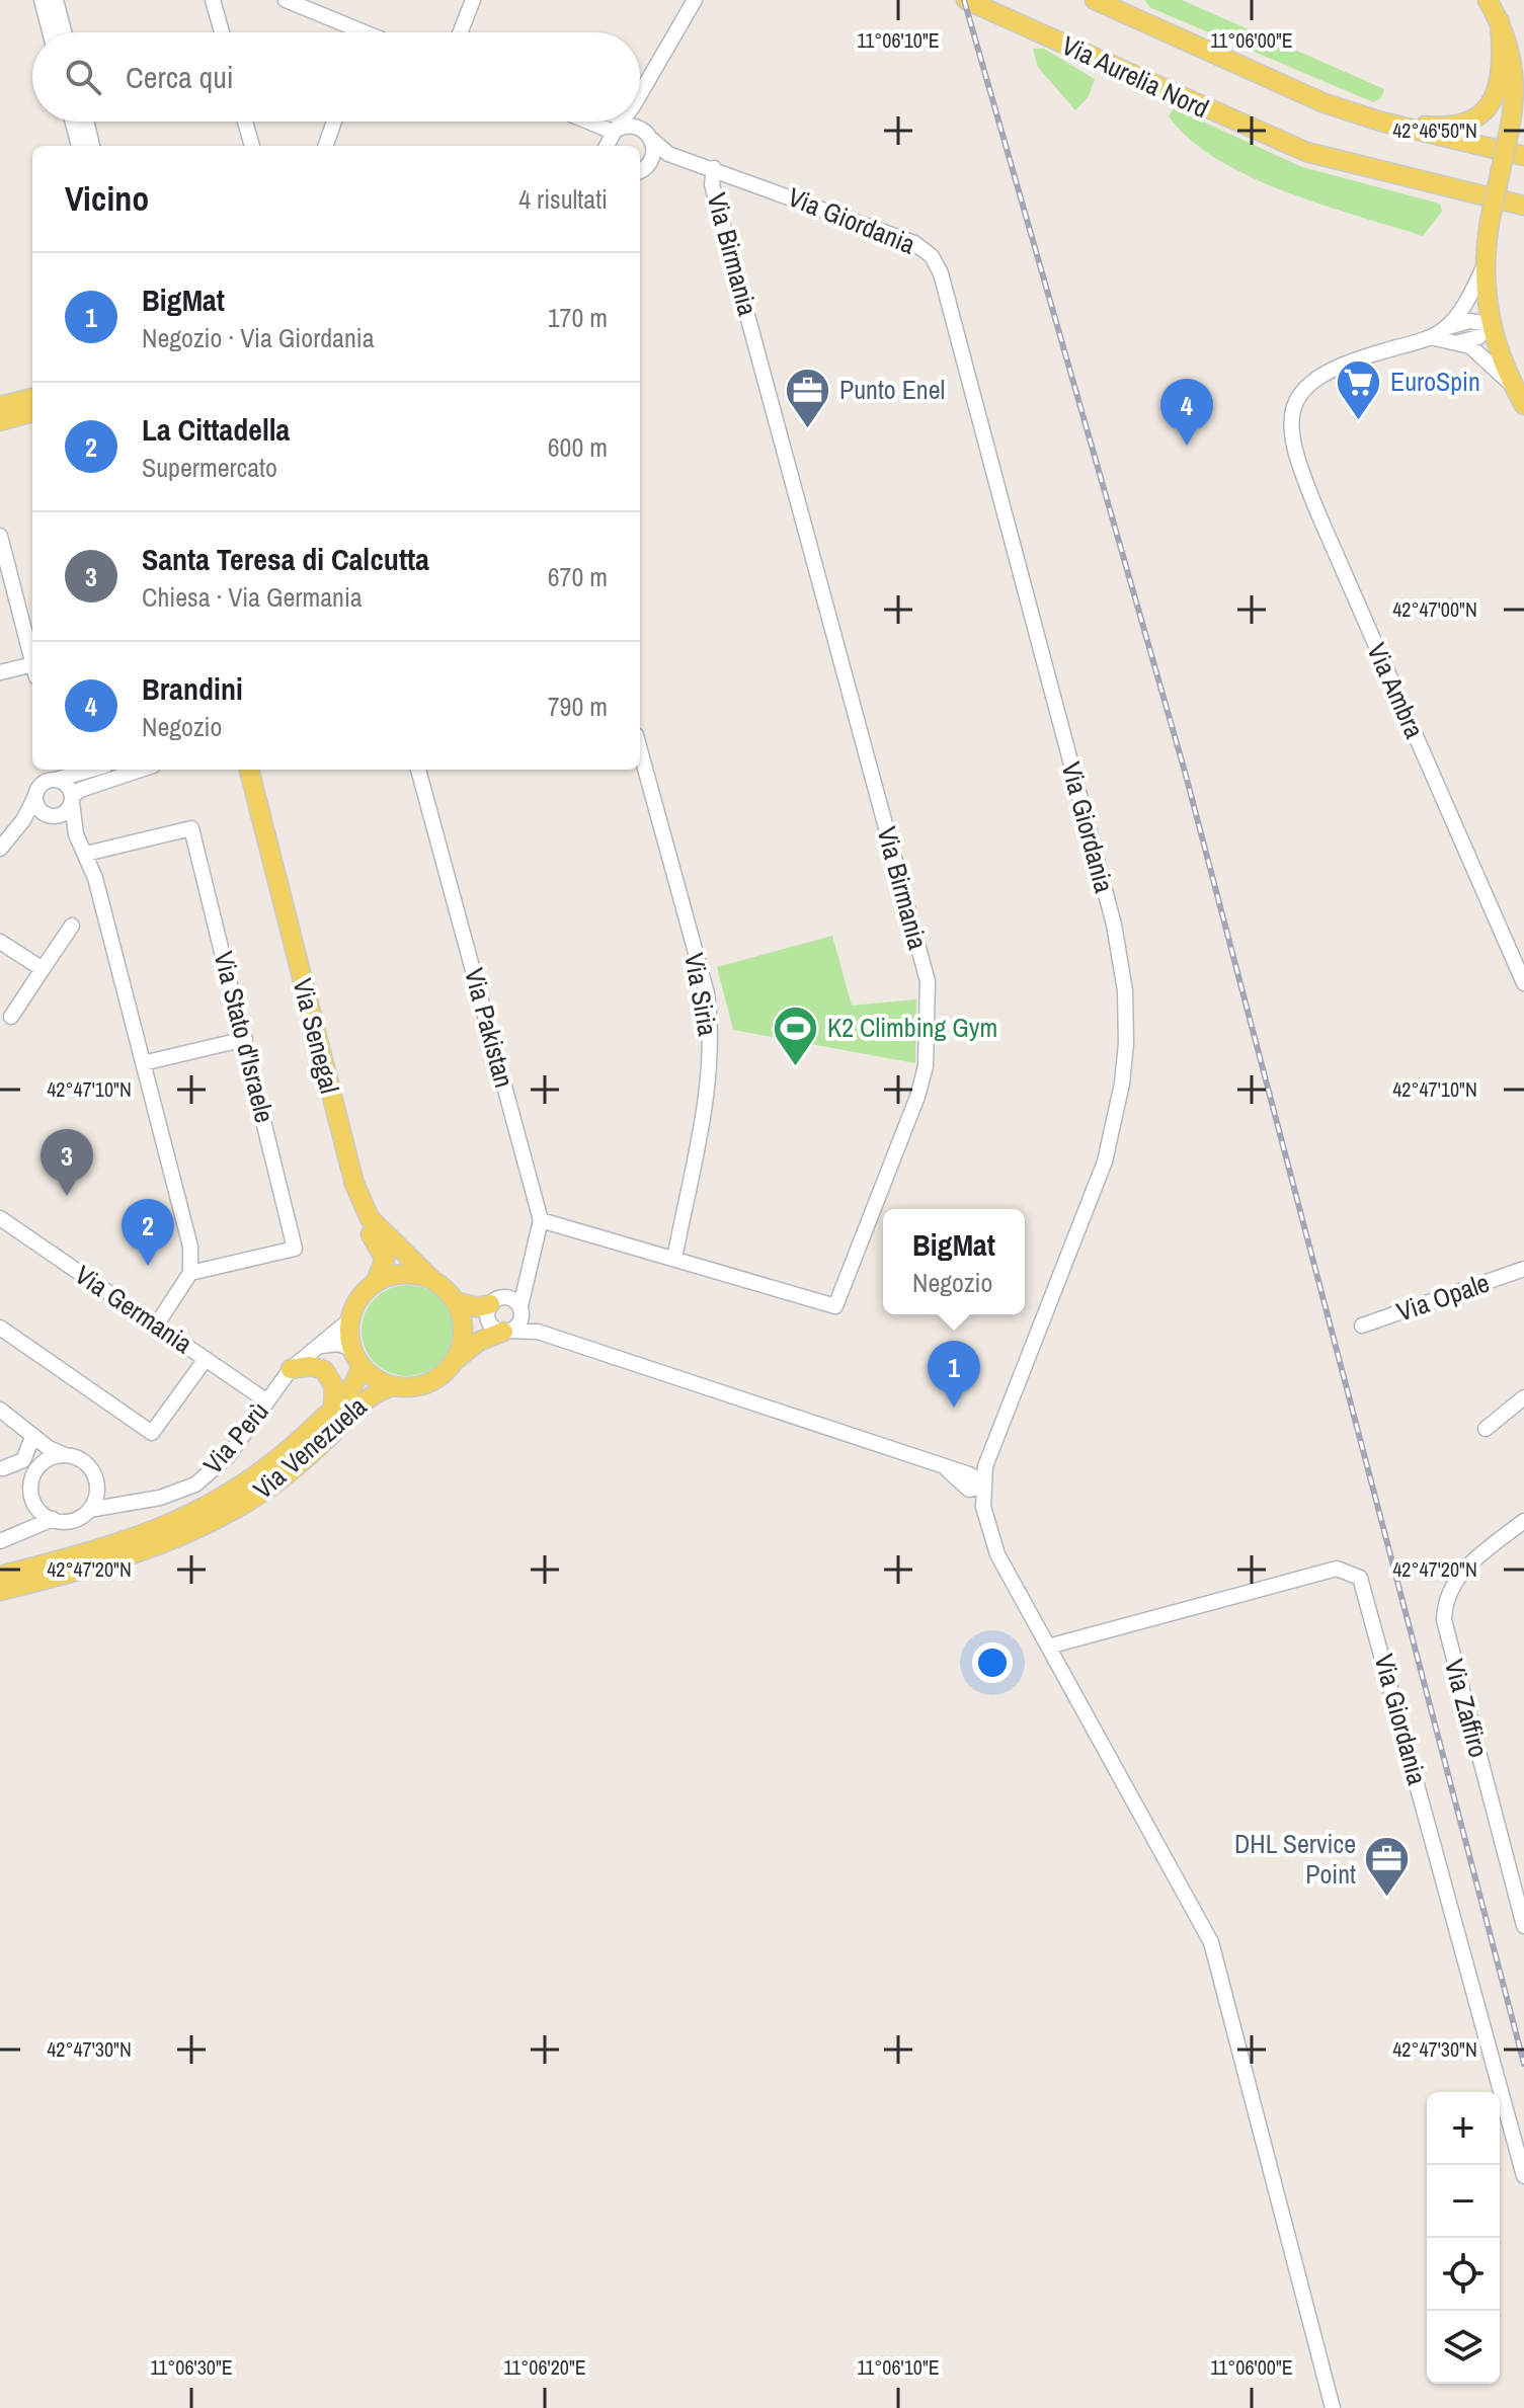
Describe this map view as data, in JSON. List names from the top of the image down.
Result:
{
  "streets": {
    "main road": ["Via Aurelia Nord", "Via Senegal", "Via Venezuela"],
    "street": [
      "Via Giordania",
      "Via Birmania",
      "Via Ambra",
      "Via Siria",
      "Via Pakistan",
      "Via Stato d'Israele",
      "Via Opale",
      "Via Germania",
      "Via Perù",
      "Via Zaffiro"
    ]
  },
  "crossings": [
    ["Via Giordania", "Via Birmania"],
    ["Via Birmania", "Via Siria"],
    ["Via Birmania", "Via Pakistan"],
    ["Via Senegal", "Via Perù"],
    ["Via Senegal", "Via Venezuela"],
    ["Via Germania", "Via Perù"],
    ["Via Perù", "Via Venezuela"]
  ],
  "places": {
    "supermarket": ["EuroSpin"],
    "office": ["Punto Enel", "DHL Service Point"],
    "sports": ["K2 Climbing Gym"]
  },
  "page": {
    "search": "Cerca qui",
    "heading": ["Vicino", "4 risultati"],
    "list": [
      {
        "mark": "1",
        "name": "BigMat",
        "note": "Negozio · Via Giordania",
        "value": "170 m"
      },
      {
        "mark": "2",
        "name": "La Cittadella",
        "note": "Supermercato",
        "value": "600 m"
      },
      {
        "mark": "3",
        "name": "Santa Teresa di Calcutta",
        "note": "Chiesa · Via Germania",
        "value": "670 m"
      },
      {
        "mark": "4",
        "name": "Brandini",
        "note": "Negozio",
        "value": "790 m"
      }
    ],
    "pins": [
      "4",
      "3",
      "2",
      "1"
    ],
    "popup": ["BigMat", "Negozio"],
    "map_buttons": ["+", "−"]
  },
  "coordinates": [
    "11°06'10\"E",
    "11°06'00\"E",
    "42°46'50\"N",
    "42°47'00\"N",
    "42°47'10\"N",
    "42°47'20\"N",
    "42°47'30\"N",
    "11°06'30\"E",
    "11°06'20\"E"
  ]
}
